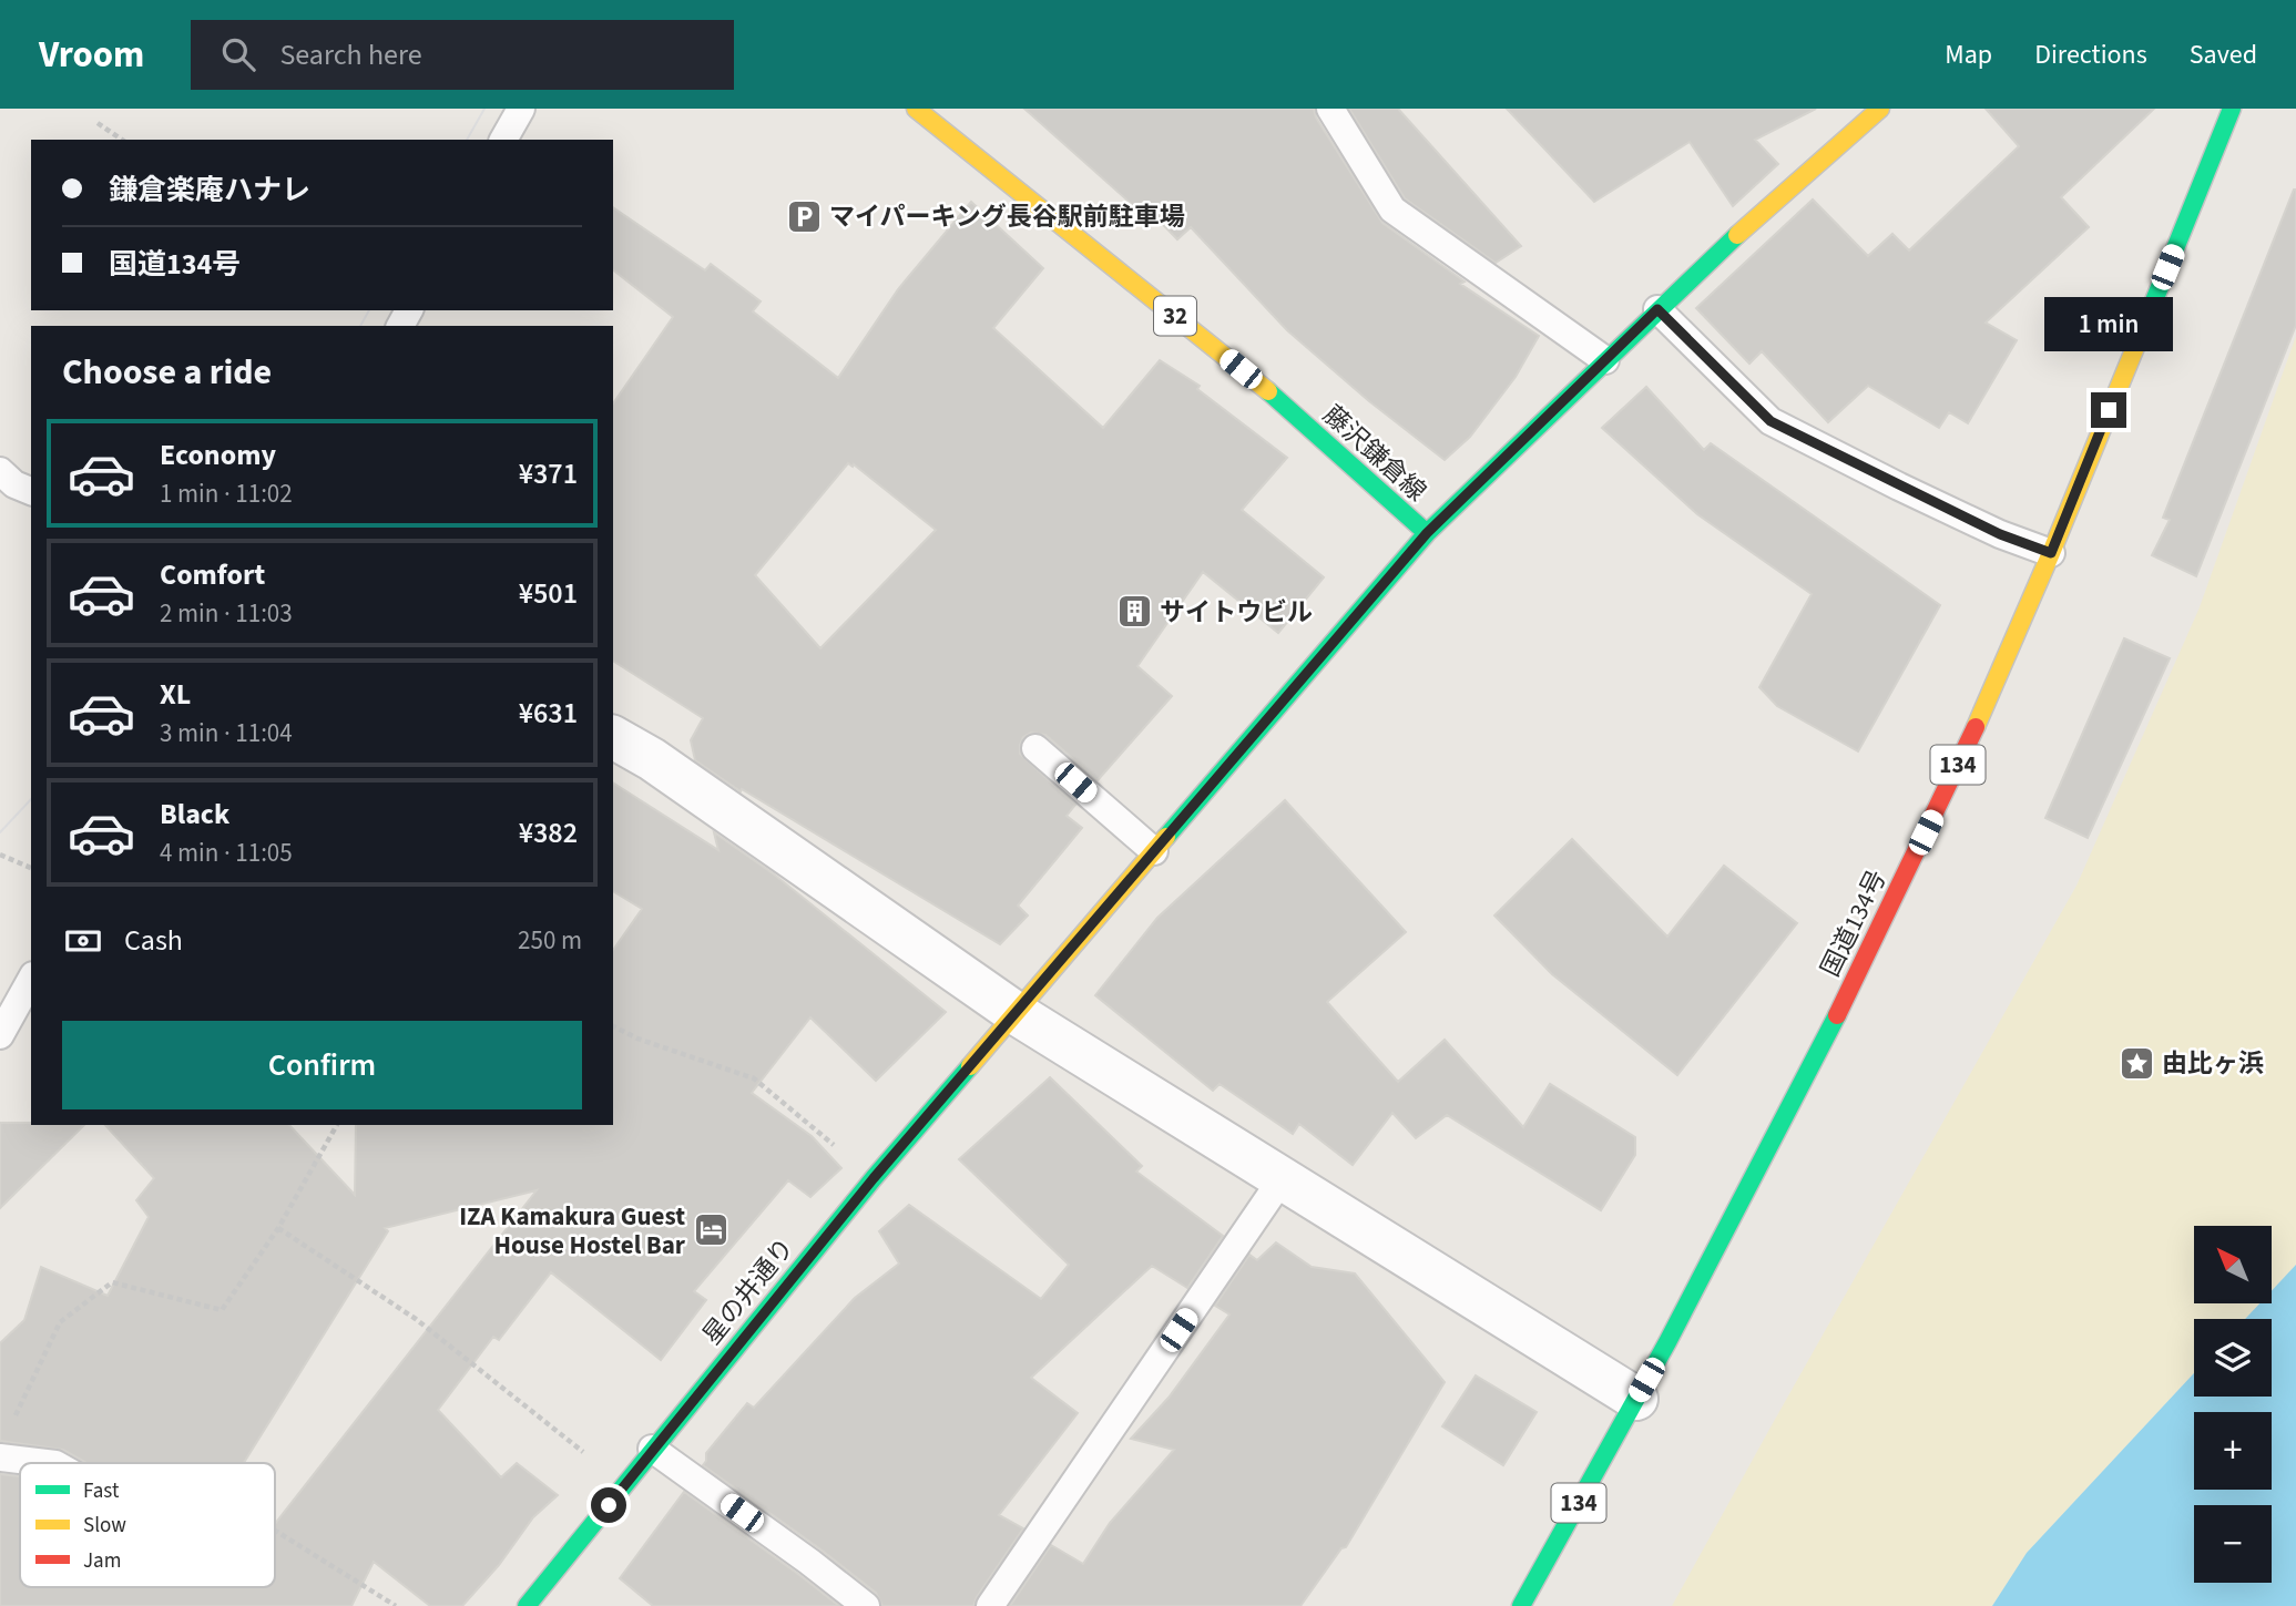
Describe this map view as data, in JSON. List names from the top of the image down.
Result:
{
  "streets": {
    "main road": [
      "32",
      "藤沢鎌倉線",
      "134",
      "国道134号",
      "星の井通り"
    ]
  },
  "crossings": [
    ["藤沢鎌倉線", "星の井通り"]
  ],
  "places": {
    "parking": ["マイパーキング長谷駅前駐車場"],
    "building": ["サイトウビル"],
    "place": ["由比ヶ浜"],
    "hotel": ["IZA Kamakura Guest House Hostel Bar"]
  },
  "legend": ["Fast", "Slow", "Jam"],
  "north": "top left",
  "page": {
    "header": "Vroom",
    "search": "Search here",
    "nav": ["Map", "Directions", "Saved"],
    "banner": ["鎌倉楽庵ハナレ", "国道134号"],
    "bubble": "1 min",
    "heading": "Choose a ride",
    "list": [
      {
        "name": "Economy",
        "note": "1 min · 11:02",
        "value": "¥371"
      },
      {
        "name": "Comfort",
        "note": "2 min · 11:03",
        "value": "¥501"
      },
      {
        "name": "XL",
        "note": "3 min · 11:04",
        "value": "¥631"
      },
      {
        "name": "Black",
        "note": "4 min · 11:05",
        "value": "¥382"
      }
    ],
    "pay": ["Cash", "250 m"],
    "buttons": "Confirm",
    "map_buttons": ["+", "−"]
  }
}
